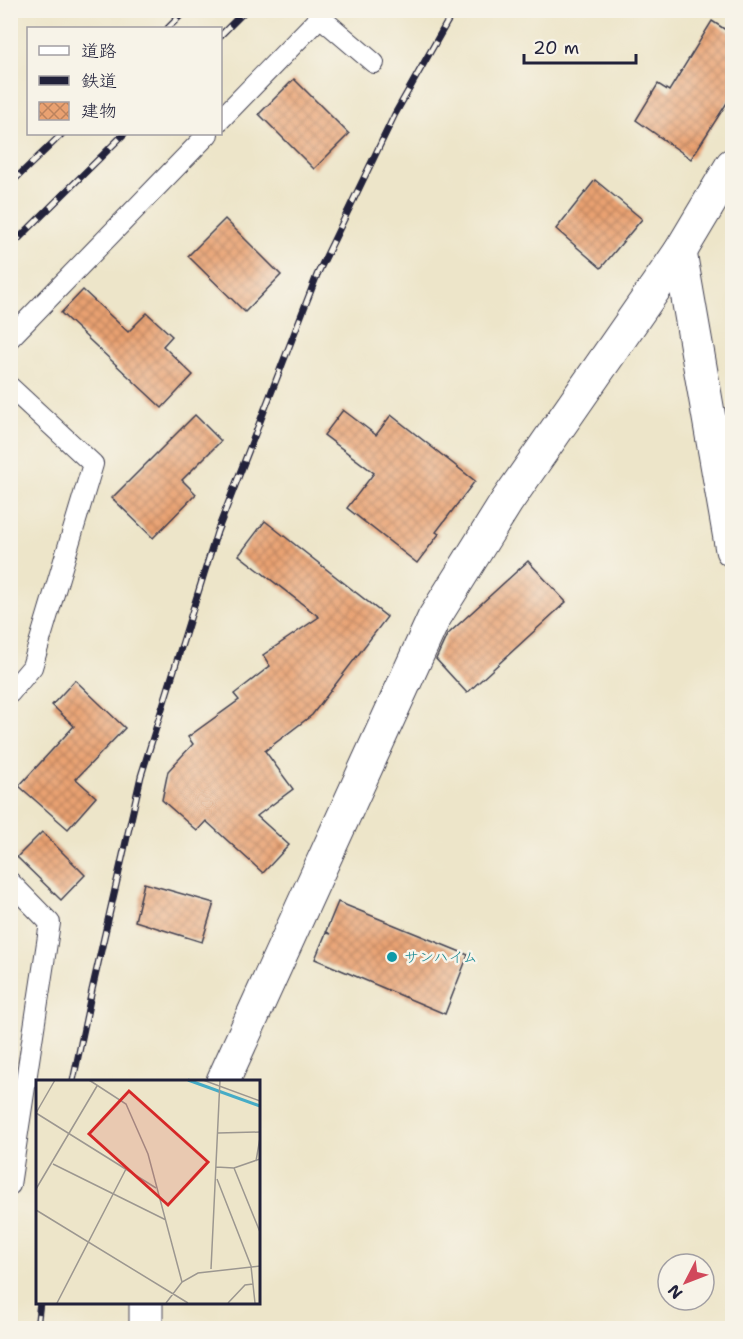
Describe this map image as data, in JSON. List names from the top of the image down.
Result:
{
  "places": ["サンハイム"],
  "legend": ["道路", "鉄道", "建物"],
  "scale_bar": "20 m",
  "north": "bottom left"
}
